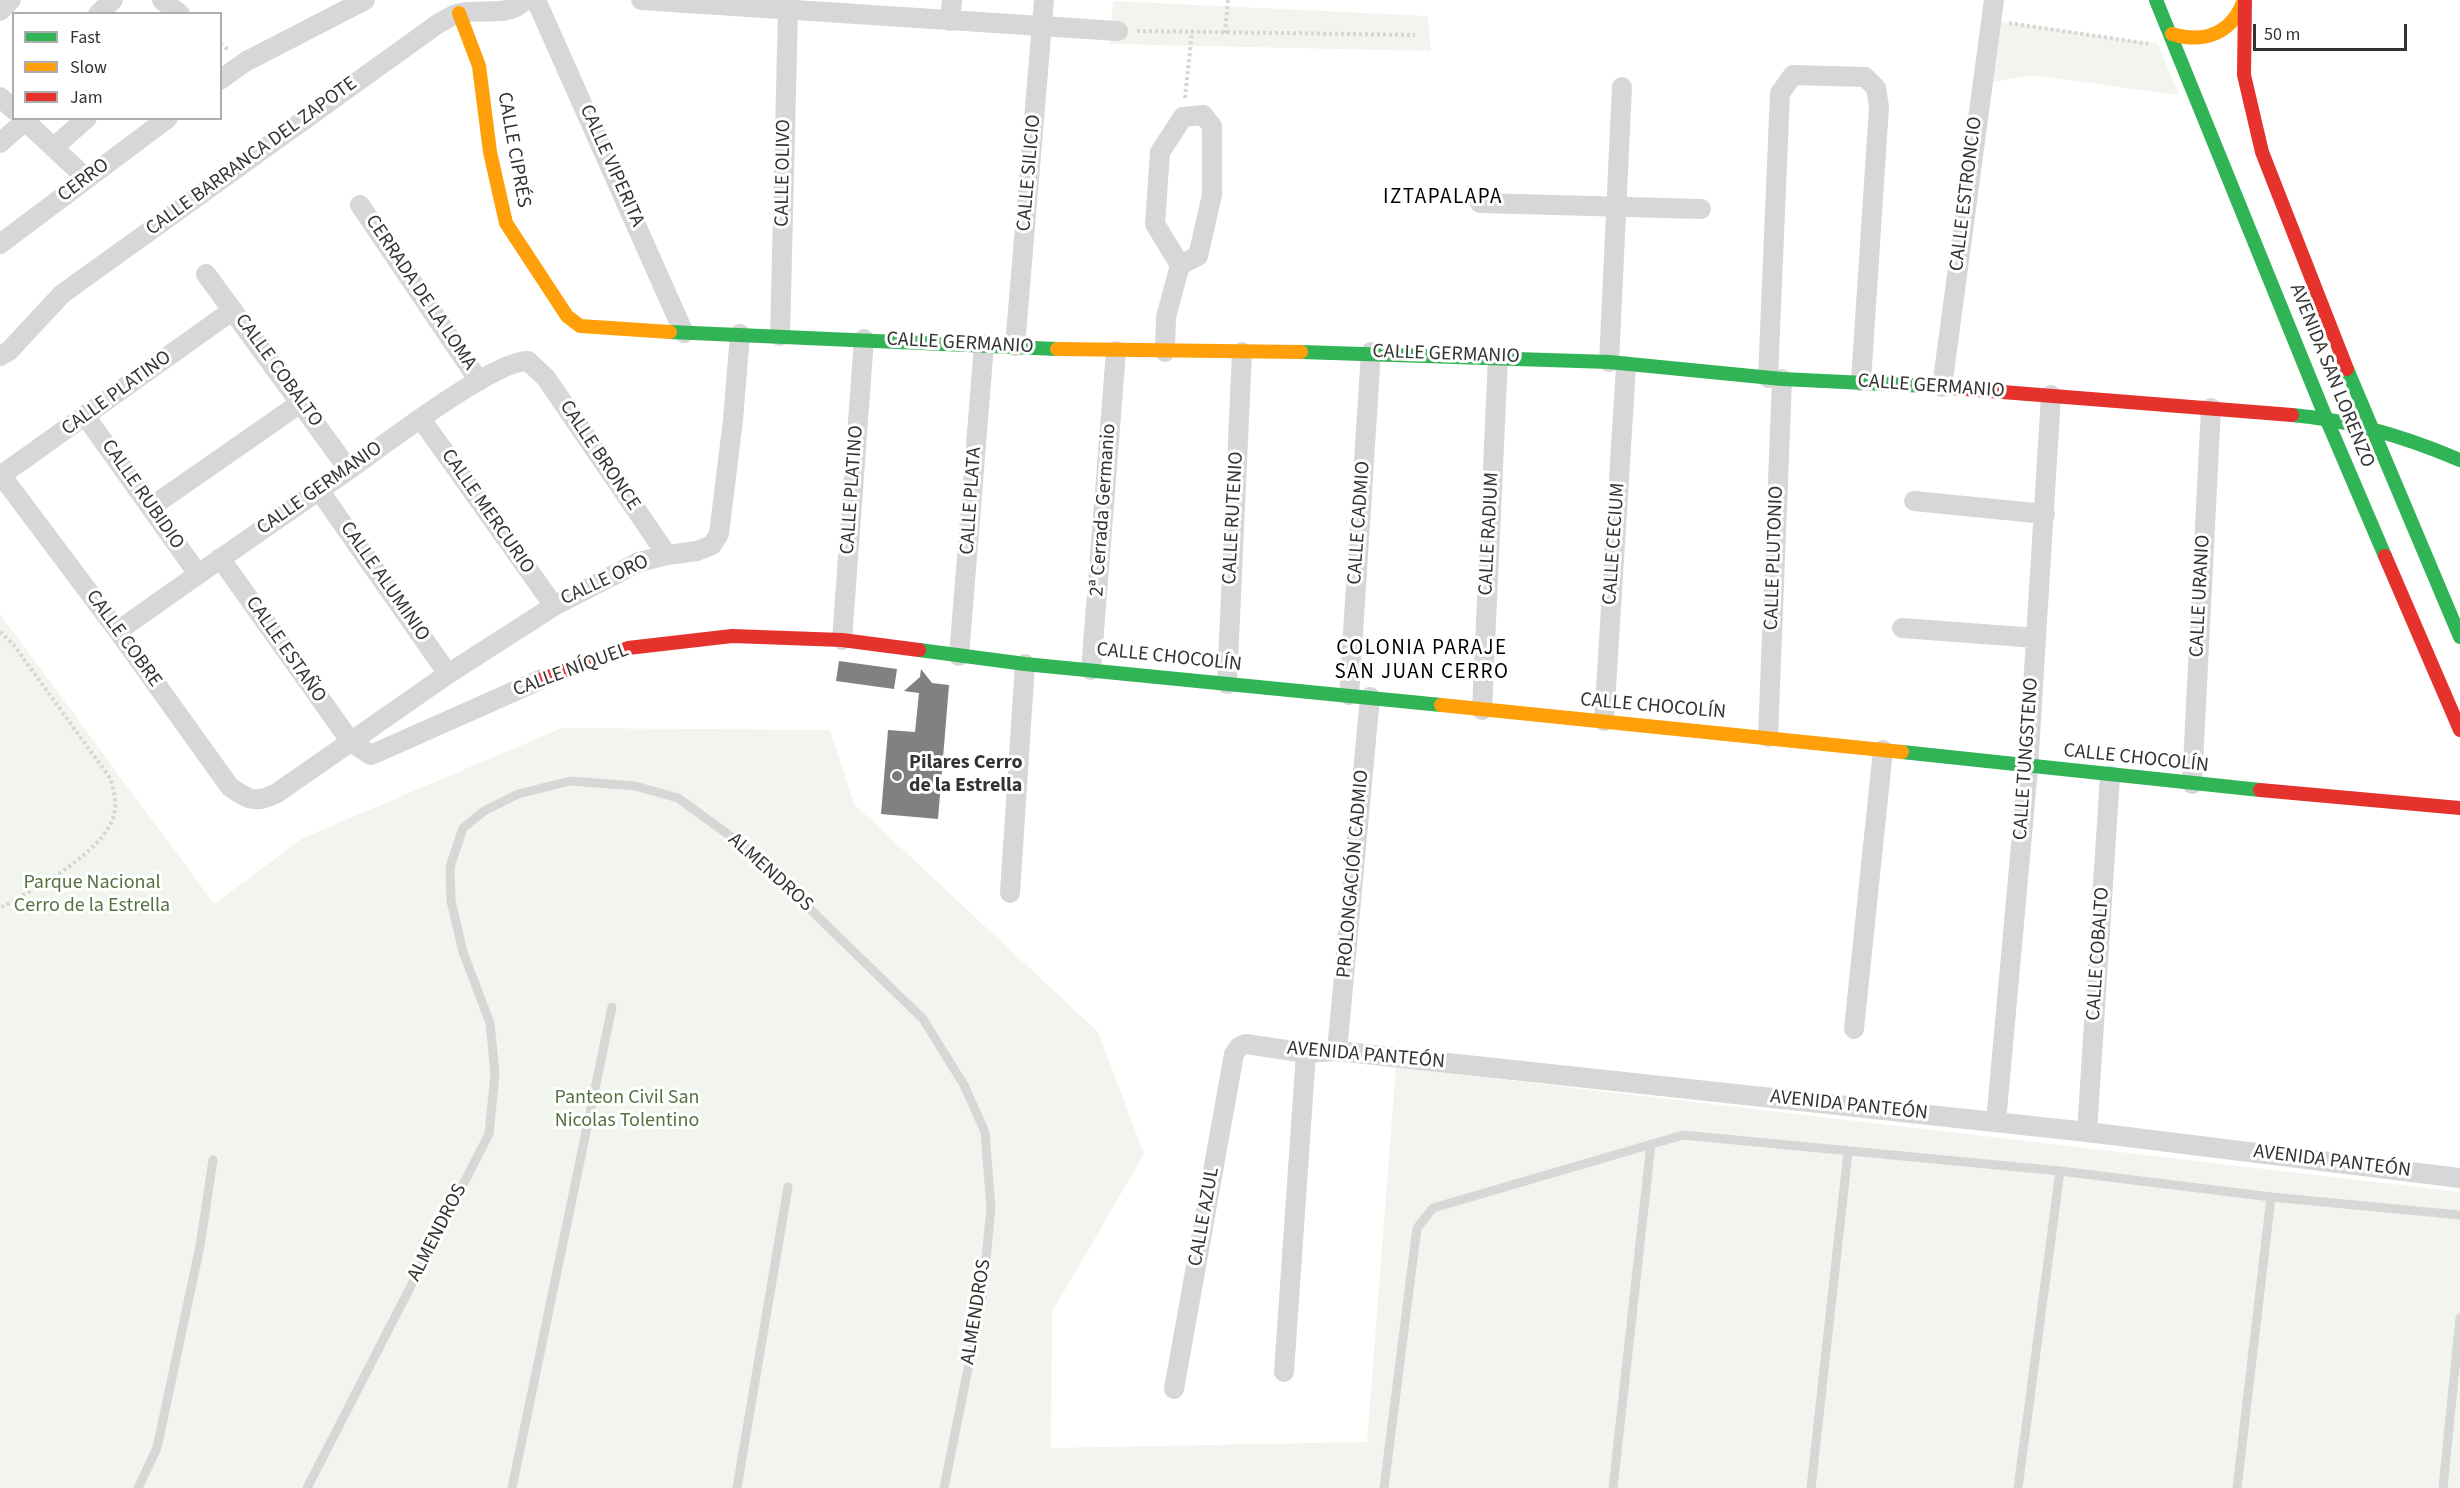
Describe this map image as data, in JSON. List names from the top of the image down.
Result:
{
  "streets": {
    "street": [
      "CALLE CIPRÉS",
      "CALLE BARRANCA DEL ZAPOTE",
      "CALLE VIPERITA",
      "CALLE OLIVO",
      "CALLE SILICIO",
      "CERRO",
      "CALLE ESTRONCIO",
      "CERRADA DE LA LOMA",
      "CALLE GERMANIO",
      "CALLE COBALTO",
      "AVENIDA SAN LORENZO",
      "CALLE PLATINO",
      "CALLE BRONCE",
      "CALLE RUBIDIO",
      "CALLE PLATA",
      "2ª Cerrada Germanio",
      "CALLE MERCURIO",
      "CALLE RUTENIO",
      "CALLE CADMIO",
      "CALLE RADIUM",
      "CALLE CECIUM",
      "CALLE PLUTONIO",
      "CALLE ORO",
      "CALLE ALUMINIO",
      "CALLE URANIO",
      "CALLE COBRE",
      "CALLE ESTAÑO",
      "CALLE CHOCOLÍN",
      "CALLE NÍQUEL",
      "CALLE TUNGSTENO",
      "PROLONGACIÓN CADMIO",
      "AVENIDA PANTEÓN",
      "CALLE AZUL"
    ],
    "lane": ["ALMENDROS"]
  },
  "crossings": [
    ["CALLE CIPRÉS", "CALLE BARRANCA DEL ZAPOTE"],
    ["CALLE CIPRÉS", "CALLE GERMANIO"],
    ["CALLE VIPERITA", "CALLE GERMANIO"],
    ["CALLE OLIVO", "CALLE GERMANIO"],
    ["CALLE SILICIO", "CALLE GERMANIO"],
    ["CALLE ESTRONCIO", "CALLE GERMANIO"],
    ["CERRADA DE LA LOMA", "CALLE GERMANIO"],
    ["CALLE GERMANIO", "CALLE COBALTO"],
    ["CALLE GERMANIO", "AVENIDA SAN LORENZO"],
    ["CALLE GERMANIO", "CALLE PLATINO"],
    ["CALLE GERMANIO", "CALLE BRONCE"],
    ["CALLE GERMANIO", "CALLE RUBIDIO"],
    ["CALLE GERMANIO", "CALLE PLATA"],
    ["CALLE GERMANIO", "2ª Cerrada Germanio"],
    ["CALLE GERMANIO", "CALLE MERCURIO"],
    ["CALLE GERMANIO", "CALLE RUTENIO"],
    ["CALLE GERMANIO", "CALLE CADMIO"],
    ["CALLE GERMANIO", "CALLE RADIUM"],
    ["CALLE GERMANIO", "CALLE CECIUM"],
    ["CALLE GERMANIO", "CALLE PLUTONIO"],
    ["CALLE GERMANIO", "CALLE ORO"],
    ["CALLE GERMANIO", "CALLE ALUMINIO"],
    ["CALLE GERMANIO", "CALLE URANIO"],
    ["CALLE GERMANIO", "CALLE COBRE"],
    ["CALLE GERMANIO", "CALLE ESTAÑO"],
    ["CALLE GERMANIO", "CALLE TUNGSTENO"],
    ["CALLE COBALTO", "CALLE PLATINO"],
    ["CALLE COBALTO", "CALLE CHOCOLÍN"],
    ["CALLE COBALTO", "AVENIDA PANTEÓN"],
    ["CALLE PLATINO", "CALLE RUBIDIO"],
    ["CALLE PLATINO", "CALLE COBRE"],
    ["CALLE PLATINO", "CALLE CHOCOLÍN"],
    ["CALLE PLATINO", "CALLE NÍQUEL"],
    ["CALLE BRONCE", "CALLE ORO"],
    ["CALLE PLATA", "CALLE CHOCOLÍN"],
    ["2ª Cerrada Germanio", "CALLE CHOCOLÍN"],
    ["CALLE MERCURIO", "CALLE ORO"],
    ["CALLE RUTENIO", "CALLE CHOCOLÍN"],
    ["CALLE CADMIO", "CALLE CHOCOLÍN"],
    ["CALLE RADIUM", "CALLE CHOCOLÍN"],
    ["CALLE CECIUM", "CALLE CHOCOLÍN"],
    ["CALLE PLUTONIO", "CALLE CHOCOLÍN"],
    ["CALLE ORO", "CALLE ALUMINIO"],
    ["CALLE URANIO", "CALLE CHOCOLÍN"],
    ["CALLE COBRE", "CALLE ESTAÑO"],
    ["CALLE COBRE", "CALLE NÍQUEL"],
    ["CALLE ESTAÑO", "CALLE NÍQUEL"],
    ["CALLE CHOCOLÍN", "CALLE NÍQUEL"],
    ["CALLE CHOCOLÍN", "CALLE TUNGSTENO"],
    ["CALLE CHOCOLÍN", "PROLONGACIÓN CADMIO"],
    ["CALLE TUNGSTENO", "AVENIDA PANTEÓN"],
    ["PROLONGACIÓN CADMIO", "AVENIDA PANTEÓN"],
    ["AVENIDA PANTEÓN", "CALLE AZUL"]
  ],
  "districts": ["IZTAPALAPA", "COLONIA PARAJE SAN JUAN CERRO"],
  "parks": ["Parque Nacional Cerro de la Estrella", "Panteon Civil San Nicolas Tolentino"],
  "places": ["Pilares Cerro de la Estrella"],
  "legend": ["Fast", "Slow", "Jam"],
  "scale_bar": "50 m"
}
